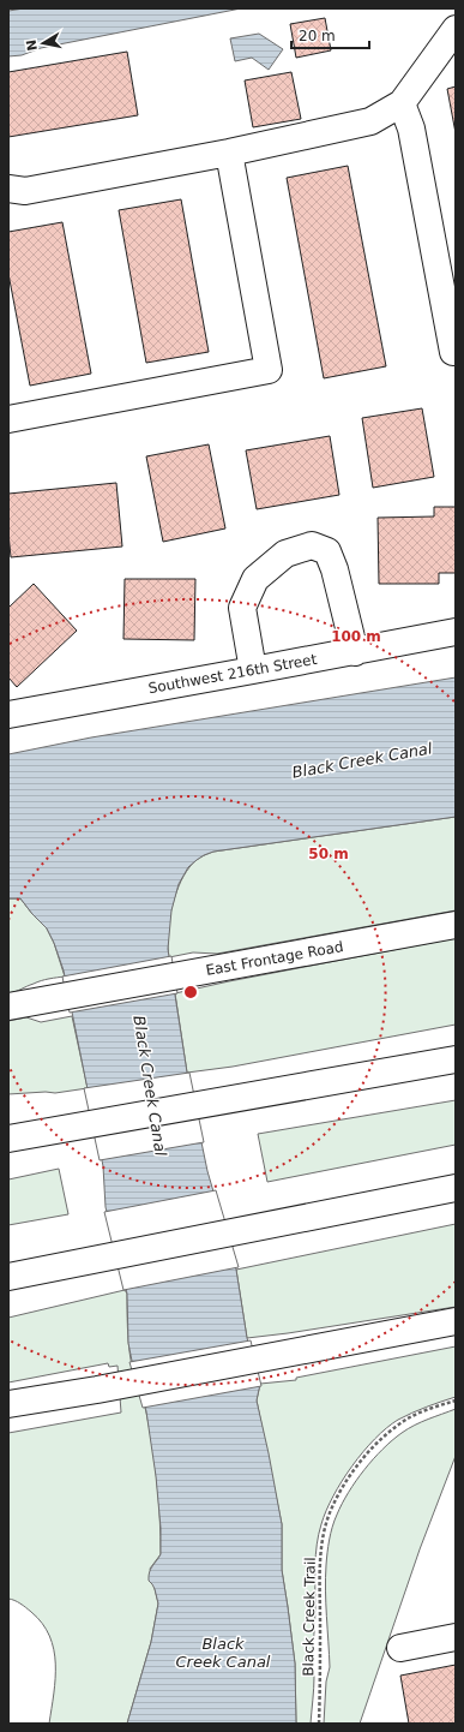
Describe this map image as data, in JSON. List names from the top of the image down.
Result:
{
  "streets": {
    "main road": ["Southwest 216th Street", "East Frontage Road"],
    "path": ["Black Creek Trail"]
  },
  "water": ["Black Creek Canal"],
  "scale_bar": "20 m",
  "north": "left",
  "rings": ["100 m", "50 m"]
}
